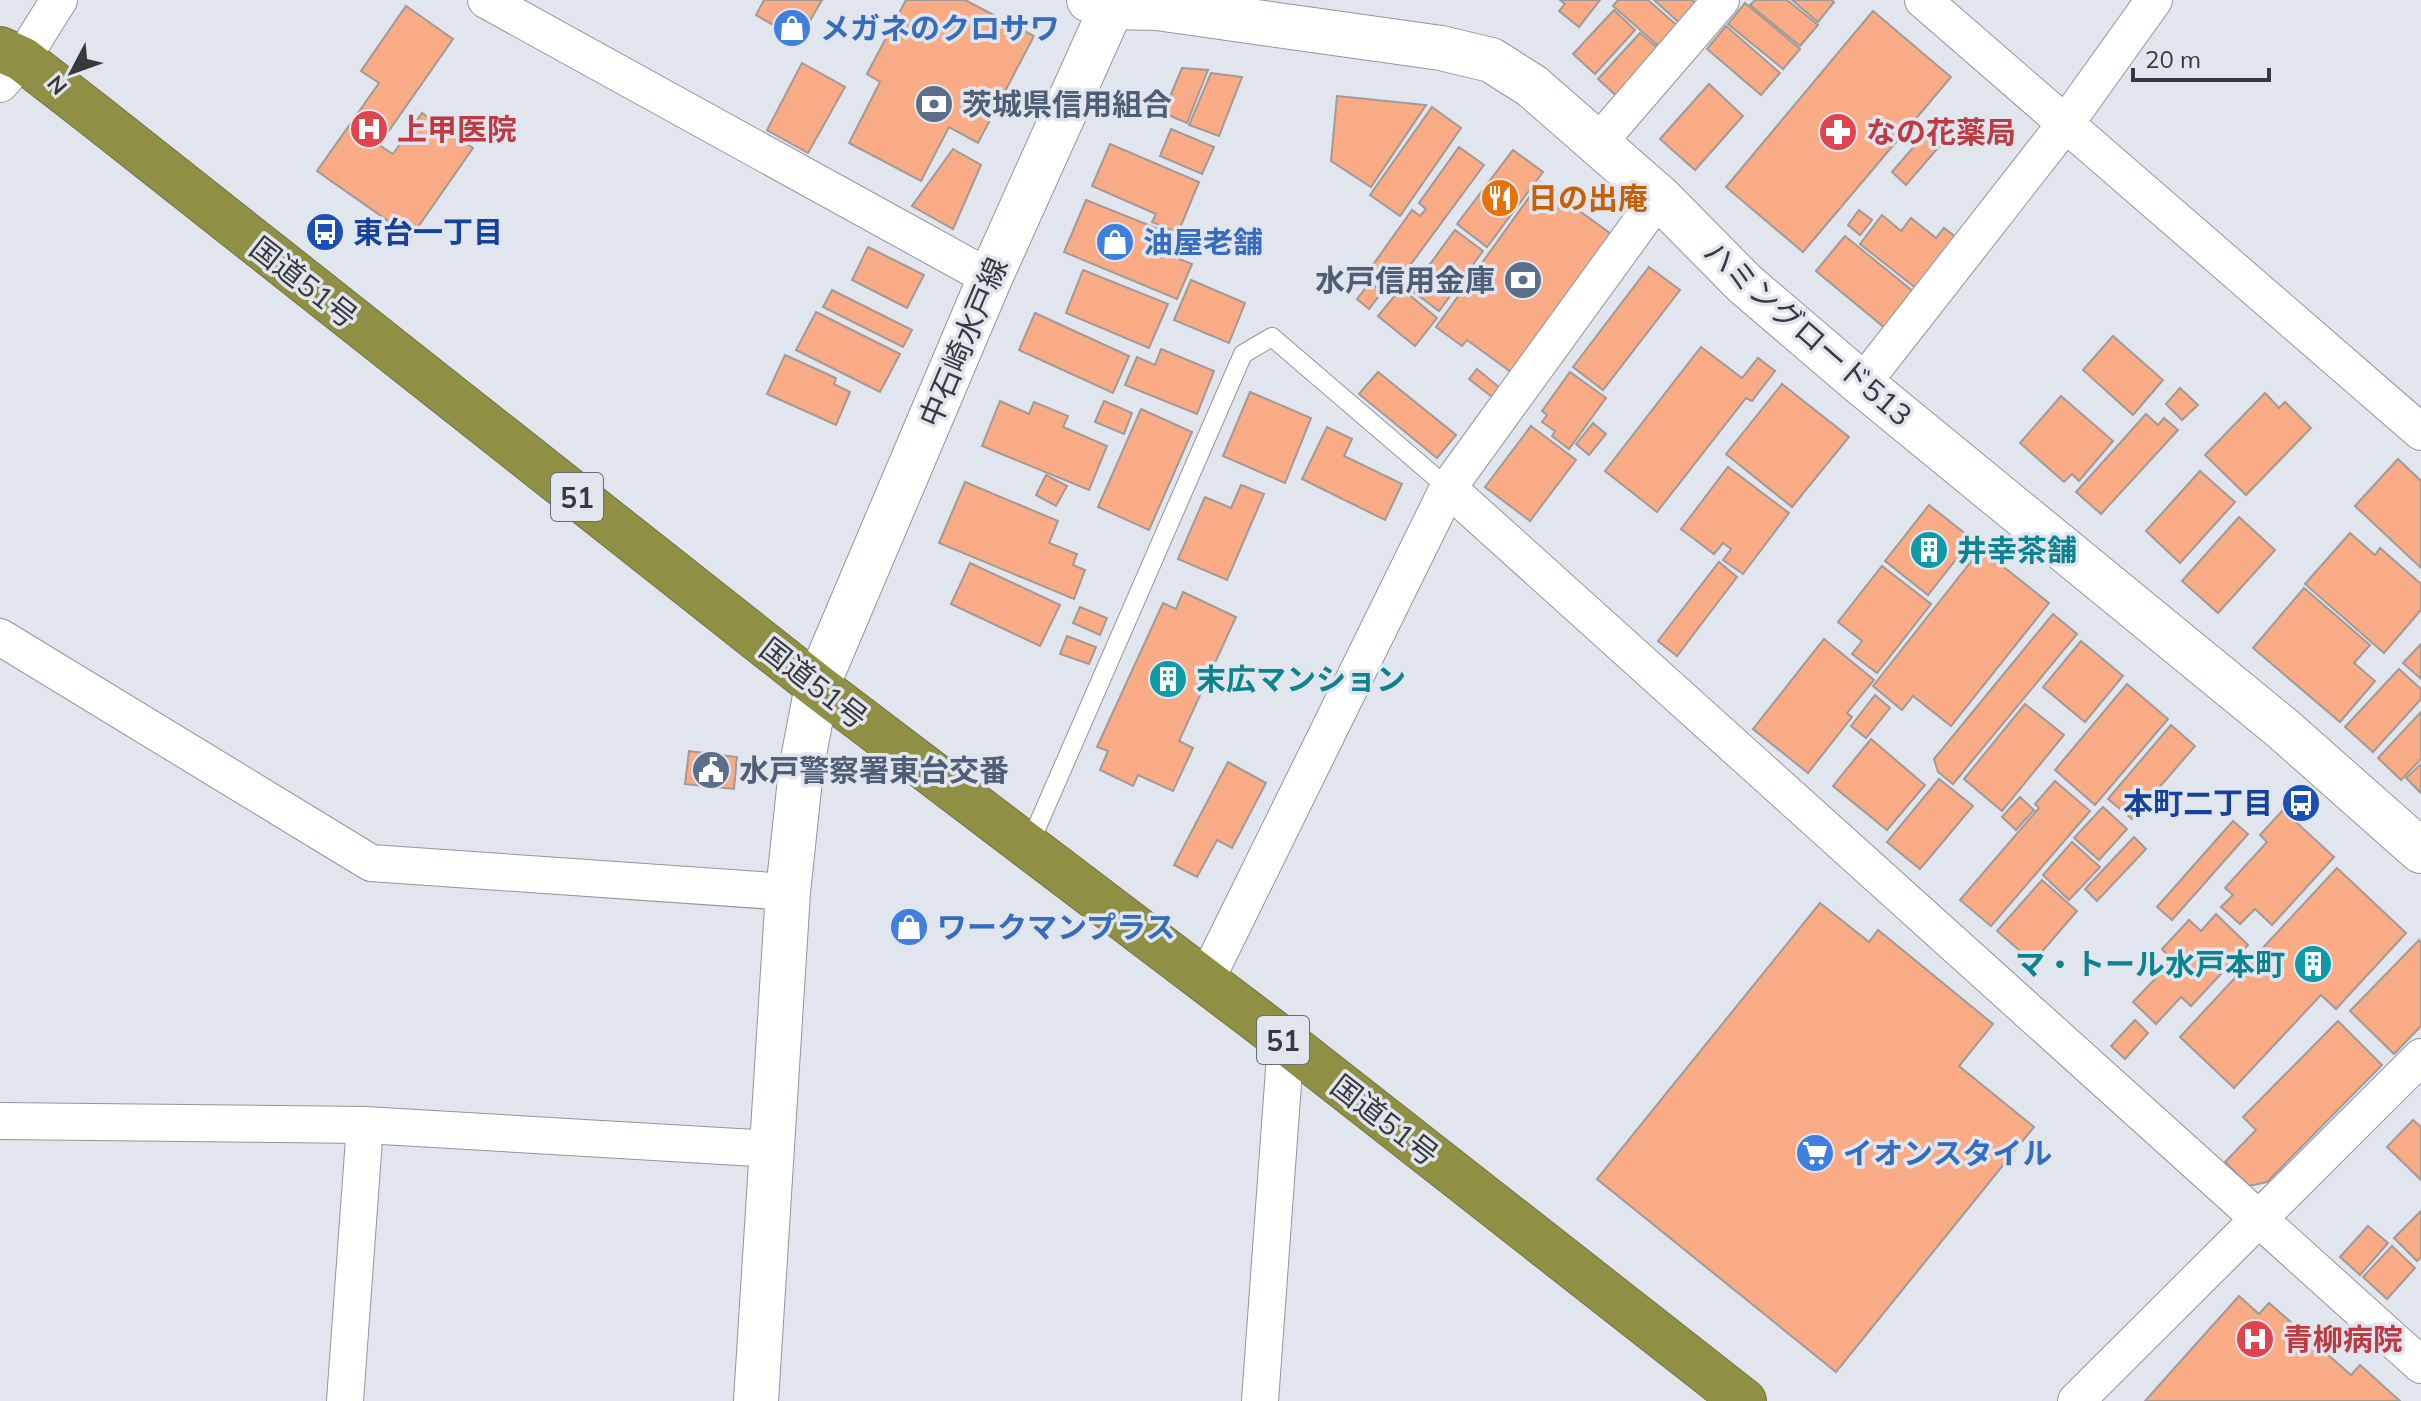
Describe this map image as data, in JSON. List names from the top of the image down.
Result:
{
  "streets": {
    "highway": ["国道51号", "51"],
    "street": ["ハミングロード513", "中石崎水戸線"]
  },
  "crossings": [
    ["国道51号", "中石崎水戸線"],
    ["ハミングロード513", "中石崎水戸線"]
  ],
  "places": {
    "shop": ["メガネのクロサワ", "油屋老舗", "ワークマンプラス"],
    "bank": ["茨城県信用組合", "水戸信用金庫"],
    "hospital": ["上甲医院", "青柳病院"],
    "pharmacy": ["なの花薬局"],
    "restaurant": ["日の出庵"],
    "bus stop": ["東台一丁目", "本町二丁目"],
    "building": ["井幸茶舗", "末広マンション", "マ・トール水戸本町"],
    "public building": ["水戸警察署東台交番"],
    "supermarket": ["イオンスタイル"]
  },
  "scale_bar": "20 m",
  "north": "bottom left"
}
